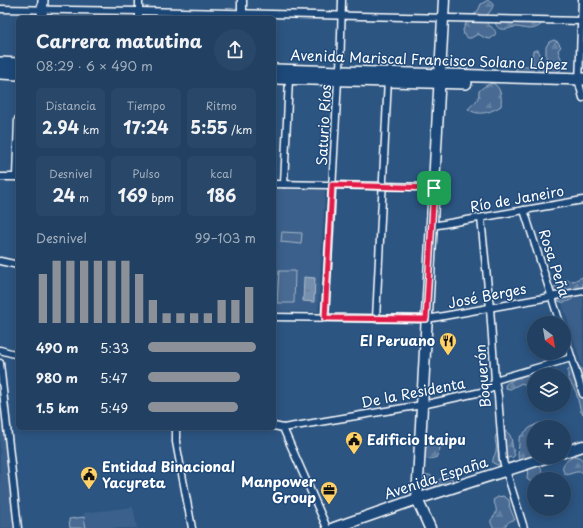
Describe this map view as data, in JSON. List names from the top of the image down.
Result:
{
  "streets": {
    "highway": ["Avenida Mariscal Francisco Solano López"],
    "main road": ["Avenida España"],
    "street": [
      "Saturio Ríos",
      "Río de Janeiro",
      "Rosa Peña",
      "José Berges",
      "Boquerón",
      "De la Residenta"
    ]
  },
  "crossings": [
    ["Avenida Mariscal Francisco Solano López", "Saturio Ríos"],
    ["Saturio Ríos", "José Berges"],
    ["Río de Janeiro", "Rosa Peña"],
    ["Río de Janeiro", "Boquerón"],
    ["Rosa Peña", "José Berges"],
    ["José Berges", "Boquerón"],
    ["Boquerón", "Avenida España"]
  ],
  "places": {
    "restaurant": ["El Peruano"],
    "public building": ["Edificio Itaipu", "Entidad Binacional Yacyreta"],
    "office": ["Manpower Group"]
  },
  "north": "bottom right",
  "page": {
    "heading": ["Carrera matutina", "08:29 · 6 × 490 m"],
    "stats": [
      ["Distancia", "2.94 km"],
      ["Tiempo", "17:24"],
      ["Ritmo", "5:55 /km"],
      ["Desnivel", "24 m"],
      ["Pulso", "169 bpm"],
      ["kcal", "186"]
    ],
    "chart": ["Desnivel", "99–103 m"],
    "map_buttons": ["+", "−"],
    "list": [
      {
        "name": "490 m",
        "note": "5:33"
      },
      {
        "name": "980 m",
        "note": "5:47"
      },
      {
        "name": "1.5 km",
        "note": "5:49"
      }
    ]
  }
}
